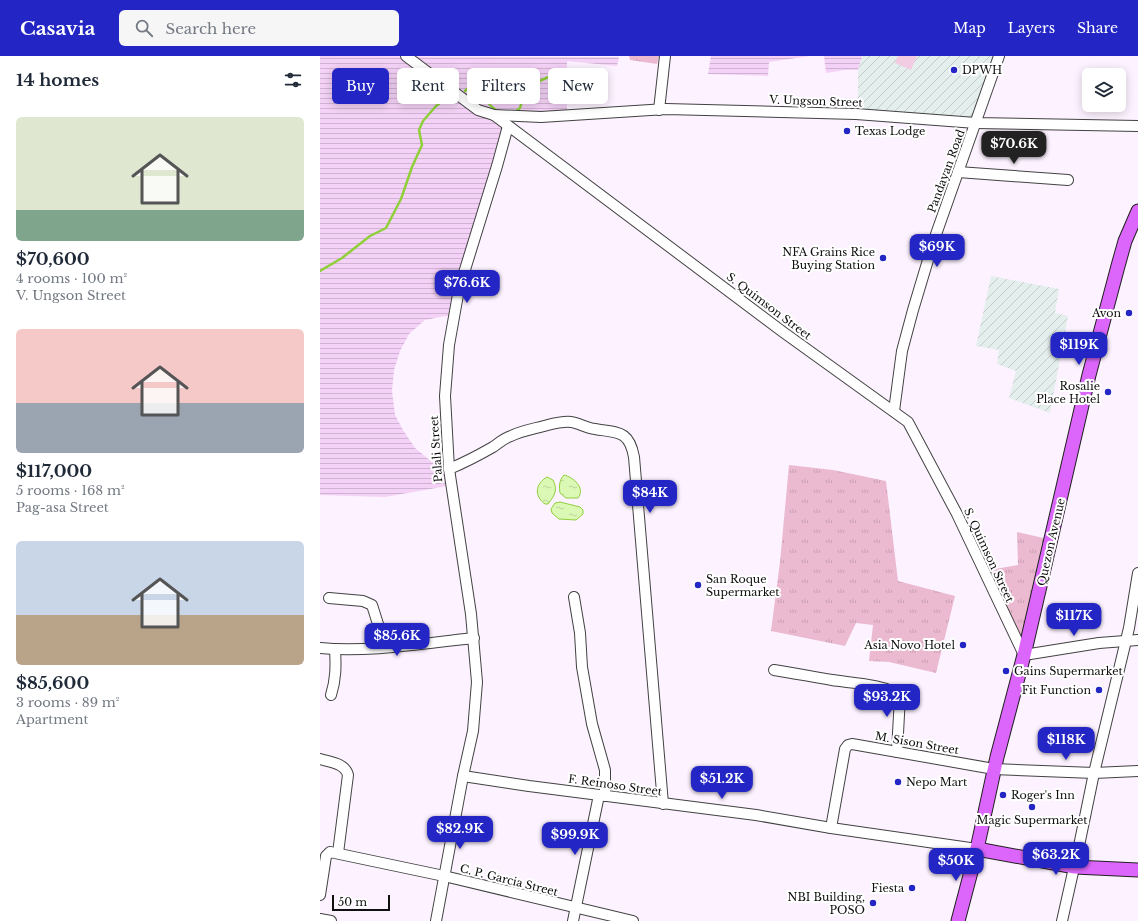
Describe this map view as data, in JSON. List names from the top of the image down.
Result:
{
  "streets": {
    "main road": ["Quezon Avenue"],
    "street": [
      "V. Ungson Street",
      "Pandayan Road",
      "S. Quimson Street",
      "Palali Street",
      "M. Sison Street",
      "F. Reinoso Street",
      "C. P. Garcia Street"
    ]
  },
  "crossings": [
    ["V. Ungson Street", "Pandayan Road"],
    ["V. Ungson Street", "S. Quimson Street"],
    ["Pandayan Road", "S. Quimson Street"],
    ["S. Quimson Street", "Palali Street"],
    ["S. Quimson Street", "Quezon Avenue"],
    ["Palali Street", "F. Reinoso Street"],
    ["Palali Street", "C. P. Garcia Street"],
    ["Quezon Avenue", "M. Sison Street"],
    ["Quezon Avenue", "F. Reinoso Street"],
    ["M. Sison Street", "F. Reinoso Street"]
  ],
  "places": [
    "DPWH",
    "Texas Lodge",
    "NFA Grains Rice Buying Station",
    "Avon",
    "Rosalie Place Hotel",
    "San Roque Supermarket",
    "Asia Novo Hotel",
    "Gains Supermarket",
    "Fit Function",
    "Nepo Mart",
    "Roger's Inn",
    "Magic Supermarket",
    "Fiesta",
    "NBI Building, POSO"
  ],
  "scale_bar": "50 m",
  "page": {
    "header": "Casavia",
    "search": "Search here",
    "nav": ["Map", "Layers", "Share"],
    "heading": "14 homes",
    "chip": [
      "Buy",
      "Rent",
      "Filters",
      "New"
    ],
    "list": [
      {
        "name": "$70,600",
        "note": "4 rooms · 100 m² · V. Ungson Street"
      },
      {
        "name": "$117,000",
        "note": "5 rooms · 168 m² · Pag-asa Street"
      },
      {
        "name": "$85,600",
        "note": "3 rooms · 89 m² · Apartment"
      }
    ],
    "price": [
      "$70.6K",
      "$69K",
      "$76.6K",
      "$119K",
      "$84K",
      "$117K",
      "$85.6K",
      "$93.2K",
      "$118K",
      "$51.2K",
      "$82.9K",
      "$99.9K",
      "$63.2K",
      "$50K"
    ],
    "scale": "50 m"
  }
}
